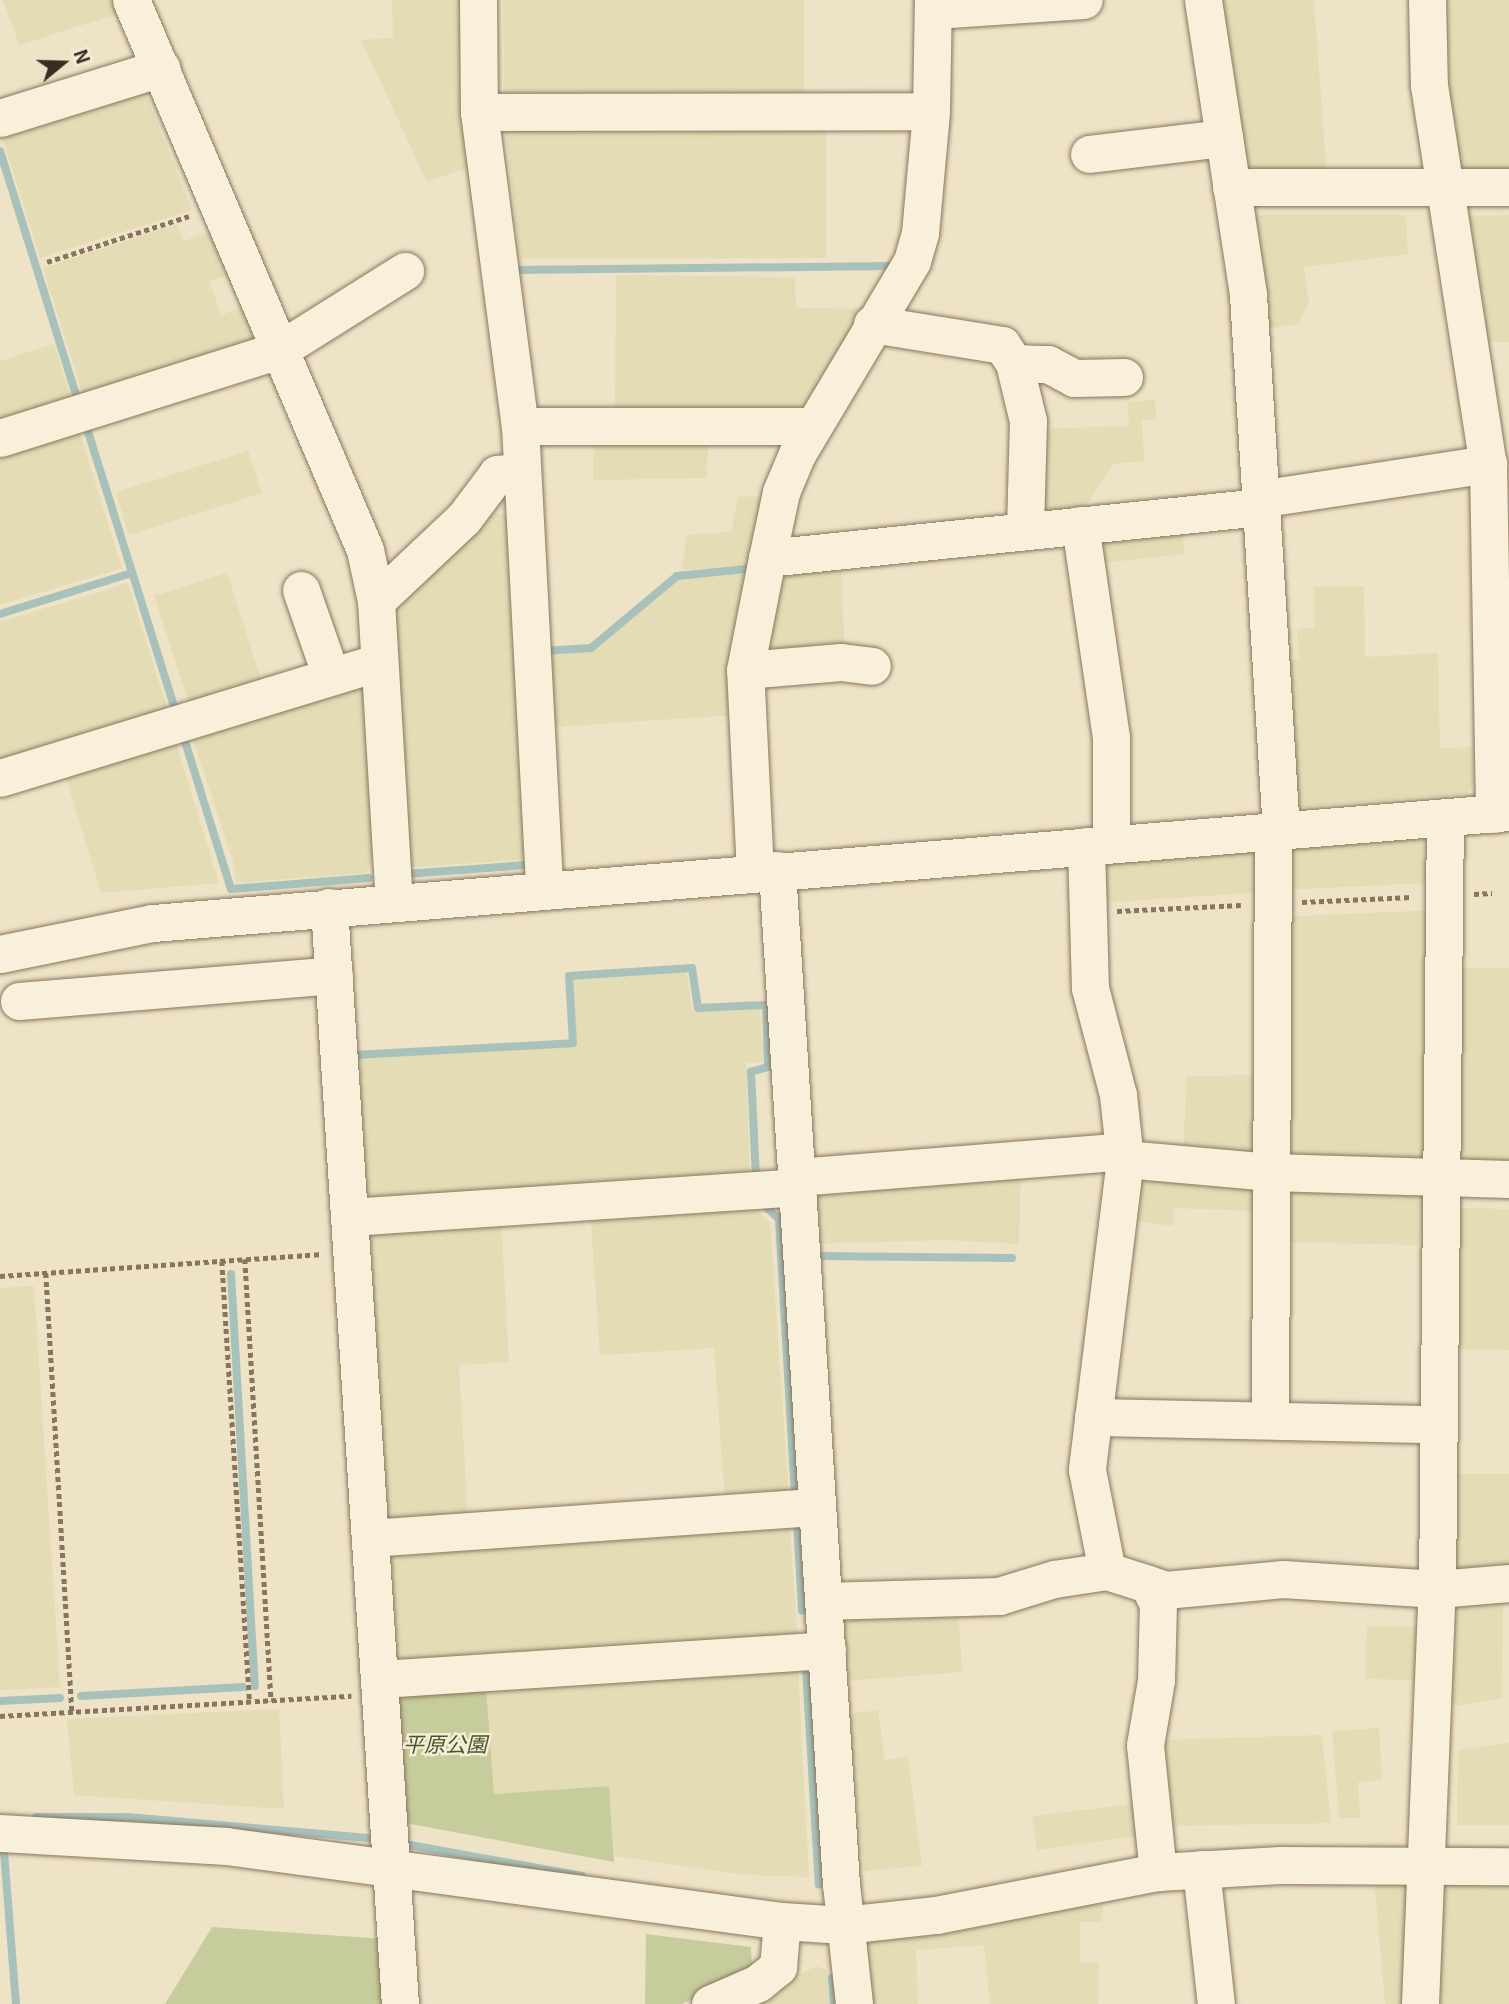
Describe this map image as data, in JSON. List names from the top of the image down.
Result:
{
  "parks": ["平原公園"],
  "north": "right"
}
